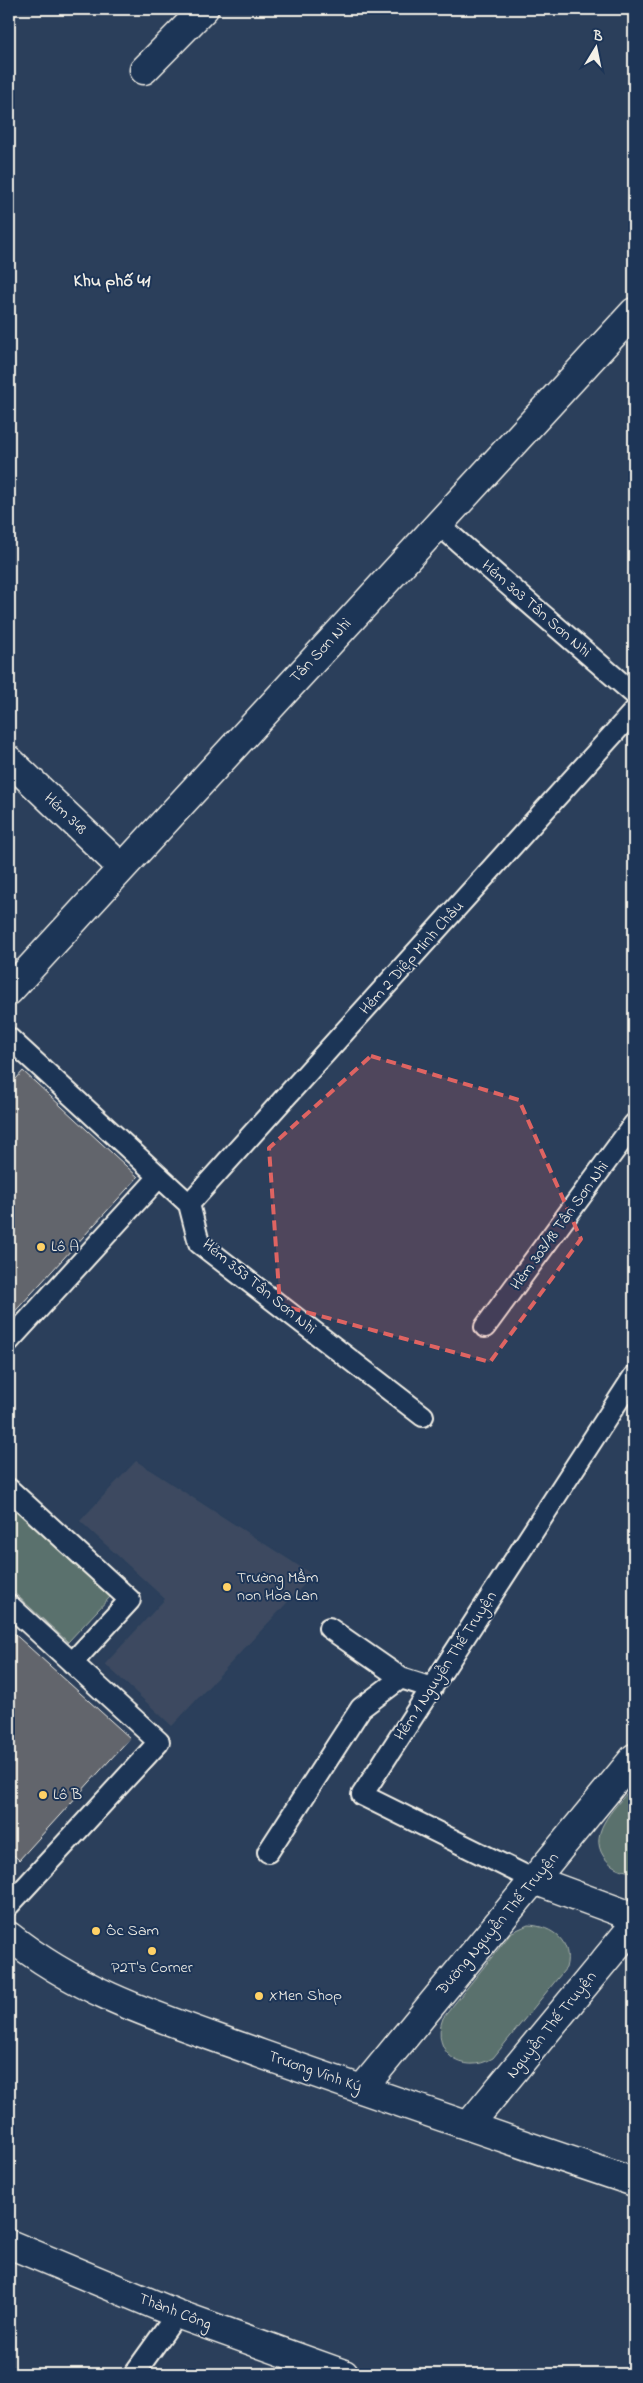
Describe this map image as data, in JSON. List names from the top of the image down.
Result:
{
  "streets": {
    "street": [
      "Tân Sơn Nhì",
      "Hẻm 348",
      "Đường Nguyễn Thế Truyện",
      "Nguyễn Thế Truyện",
      "Trương Vĩnh Ký",
      "Thành Công"
    ],
    "lane": [
      "Hẻm 303 Tân Sơn Nhì",
      "Hẻm 2 Diệp Minh Châu",
      "Hẻm 303/18 Tân Sơn Nhì",
      "Hẻm 353 Tân Sơn Nhì",
      "Hẻm 1 Nguyễn Thế Truyện"
    ]
  },
  "crossings": [
    ["Hẻm 303 Tân Sơn Nhì", "Tân Sơn Nhì"],
    ["Tân Sơn Nhì", "Hẻm 348"],
    ["Hẻm 2 Diệp Minh Châu", "Hẻm 353 Tân Sơn Nhì"],
    ["Hẻm 1 Nguyễn Thế Truyện", "Đường Nguyễn Thế Truyện"],
    ["Đường Nguyễn Thế Truyện", "Trương Vĩnh Ký"],
    ["Nguyễn Thế Truyện", "Trương Vĩnh Ký"]
  ],
  "districts": ["Khu phố 41"],
  "places": [
    "Lô A",
    "Trường Mầm non Hoa Lan",
    "Lô B",
    "Ốc Sam",
    "P2T's Corner",
    "XMen Shop"
  ],
  "north": "top"
}
